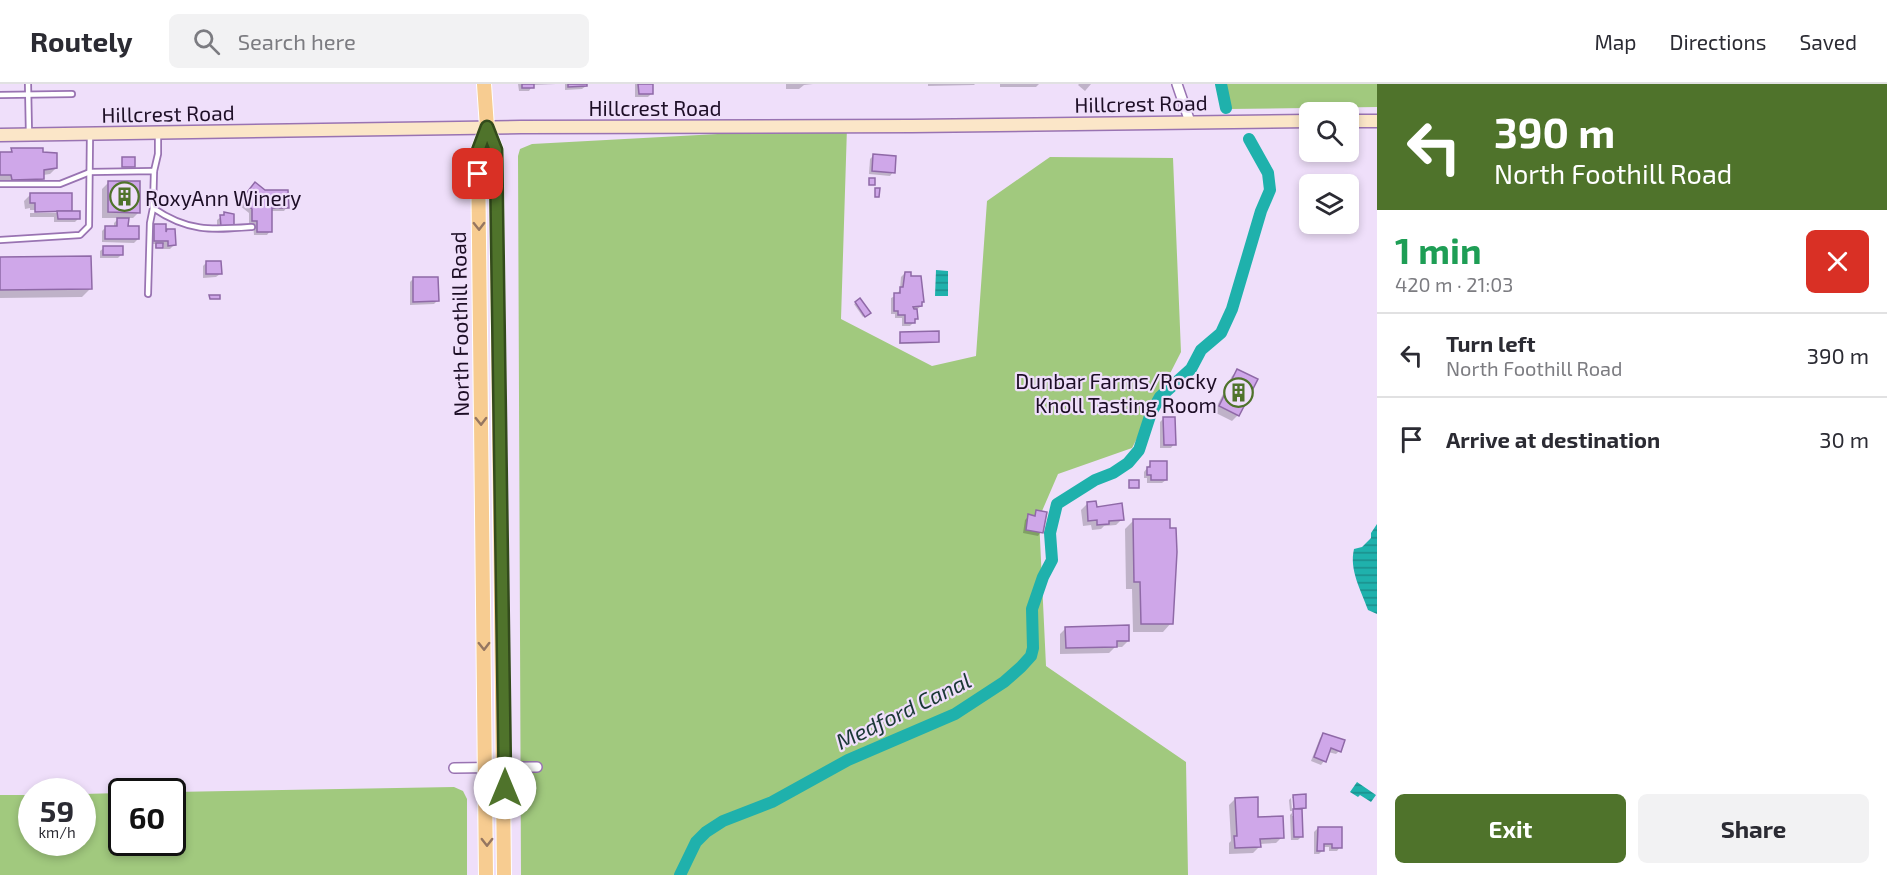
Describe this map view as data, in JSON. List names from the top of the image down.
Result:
{
  "streets": {
    "main road": ["North Foothill Road"],
    "street": ["Hillcrest Road"]
  },
  "crossings": [
    ["Hillcrest Road", "North Foothill Road"]
  ],
  "water": ["Medford Canal"],
  "places": {
    "building": ["RoxyAnn Winery", "Dunbar Farms/Rocky Knoll Tasting Room"]
  },
  "page": {
    "header": "Routely",
    "search": "Search here",
    "nav": ["Map", "Directions", "Saved"],
    "turn": ["390 m", "North Foothill Road"],
    "heading": ["1 min", "420 m · 21:03"],
    "list": [
      {
        "name": "Turn left",
        "note": "North Foothill Road",
        "value": "390 m"
      },
      {
        "name": "Arrive at destination",
        "value": "30 m"
      }
    ],
    "speed": "59 km/h",
    "limit": "60",
    "buttons": ["Exit", "Share"]
  }
}
